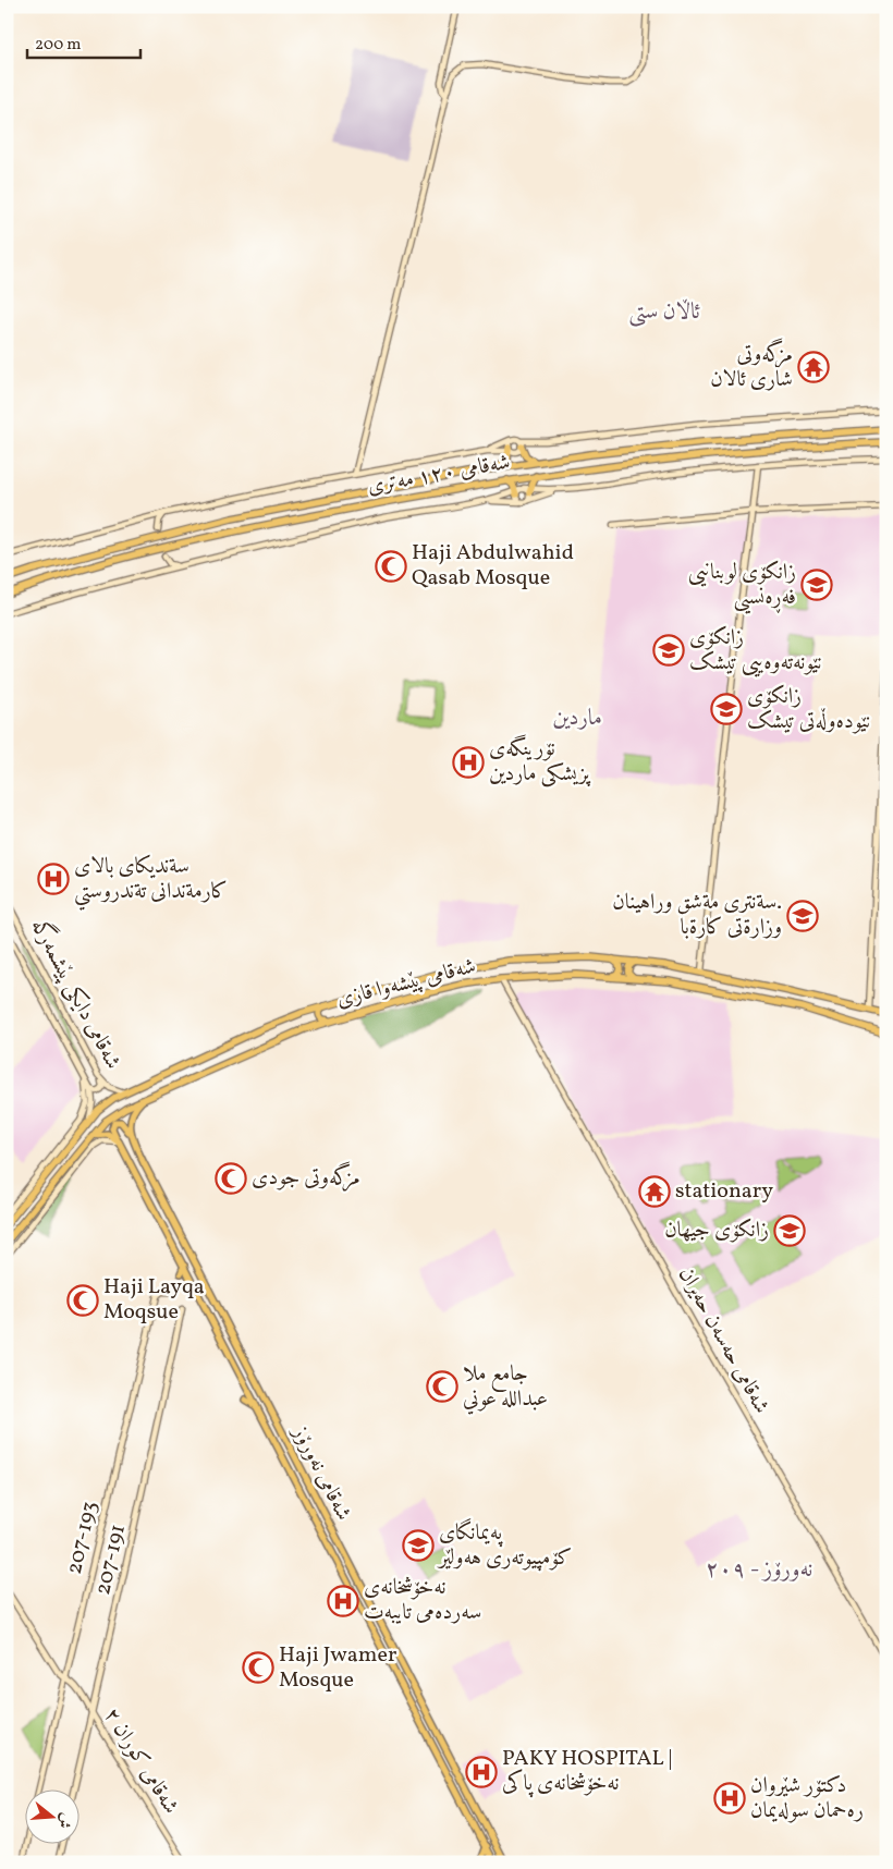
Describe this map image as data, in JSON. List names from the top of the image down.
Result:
{
  "streets": {
    "highway": ["شەقامی ١٢٠ مەتری", "شەقامی پێشەوا قازی"],
    "main road": ["شەقامی نەورۆز"],
    "street": [
      "شەقامی دایکی پێشمەرگە",
      "شەقامی حەسەن حەیران",
      "207-193",
      "207-191",
      "شەقامی کوران ٢"
    ]
  },
  "crossings": [
    ["شەقامی پێشەوا قازی", "شەقامی دایکی پێشمەرگە"],
    ["شەقامی پێشەوا قازی", "شەقامی حەسەن حەیران"],
    ["207-193", "شەقامی کوران ٢"],
    ["207-191", "شەقامی کوران ٢"]
  ],
  "districts": ["ئاڵان ستی", "ماردین", "نەورۆز - ٢٠٩"],
  "places": {
    "temple": ["مزگەوتی شاری ئالان", "stationary"],
    "mosque": [
      "Haji Abdulwahid Qasab Mosque",
      "مزگەوتی جودی",
      "Haji Layqa Moqsue",
      "جامع ملا عبدالله عوني",
      "Haji Jwamer Mosque"
    ],
    "school or university": [
      "زانکۆی لوبنانیی فەڕەنسیی",
      "زانکۆی نێونەتەوەییی تیشک",
      "زانکۆی نێودەوڵەتی تیشک",
      "سةنترى مةشق وراهينان. وزارةتى كارةبا",
      "زانکۆی جیھان",
      "پەیمانگای کۆمپیوتەری هەولێر"
    ],
    "hospital": [
      "نۆرینگەی پزیشکی ماردین",
      "سةنديكاى بالاى كارمةندانى تةندروستي",
      "نەخۆشخانەی سەردەمی تایبەت",
      "PAKY HOSPITAL | نەخۆشخانەی پاکی",
      "دکتۆر شێروان رەحمان سولەیمان"
    ]
  },
  "scale_bar": "200 m",
  "north": "right"
}
